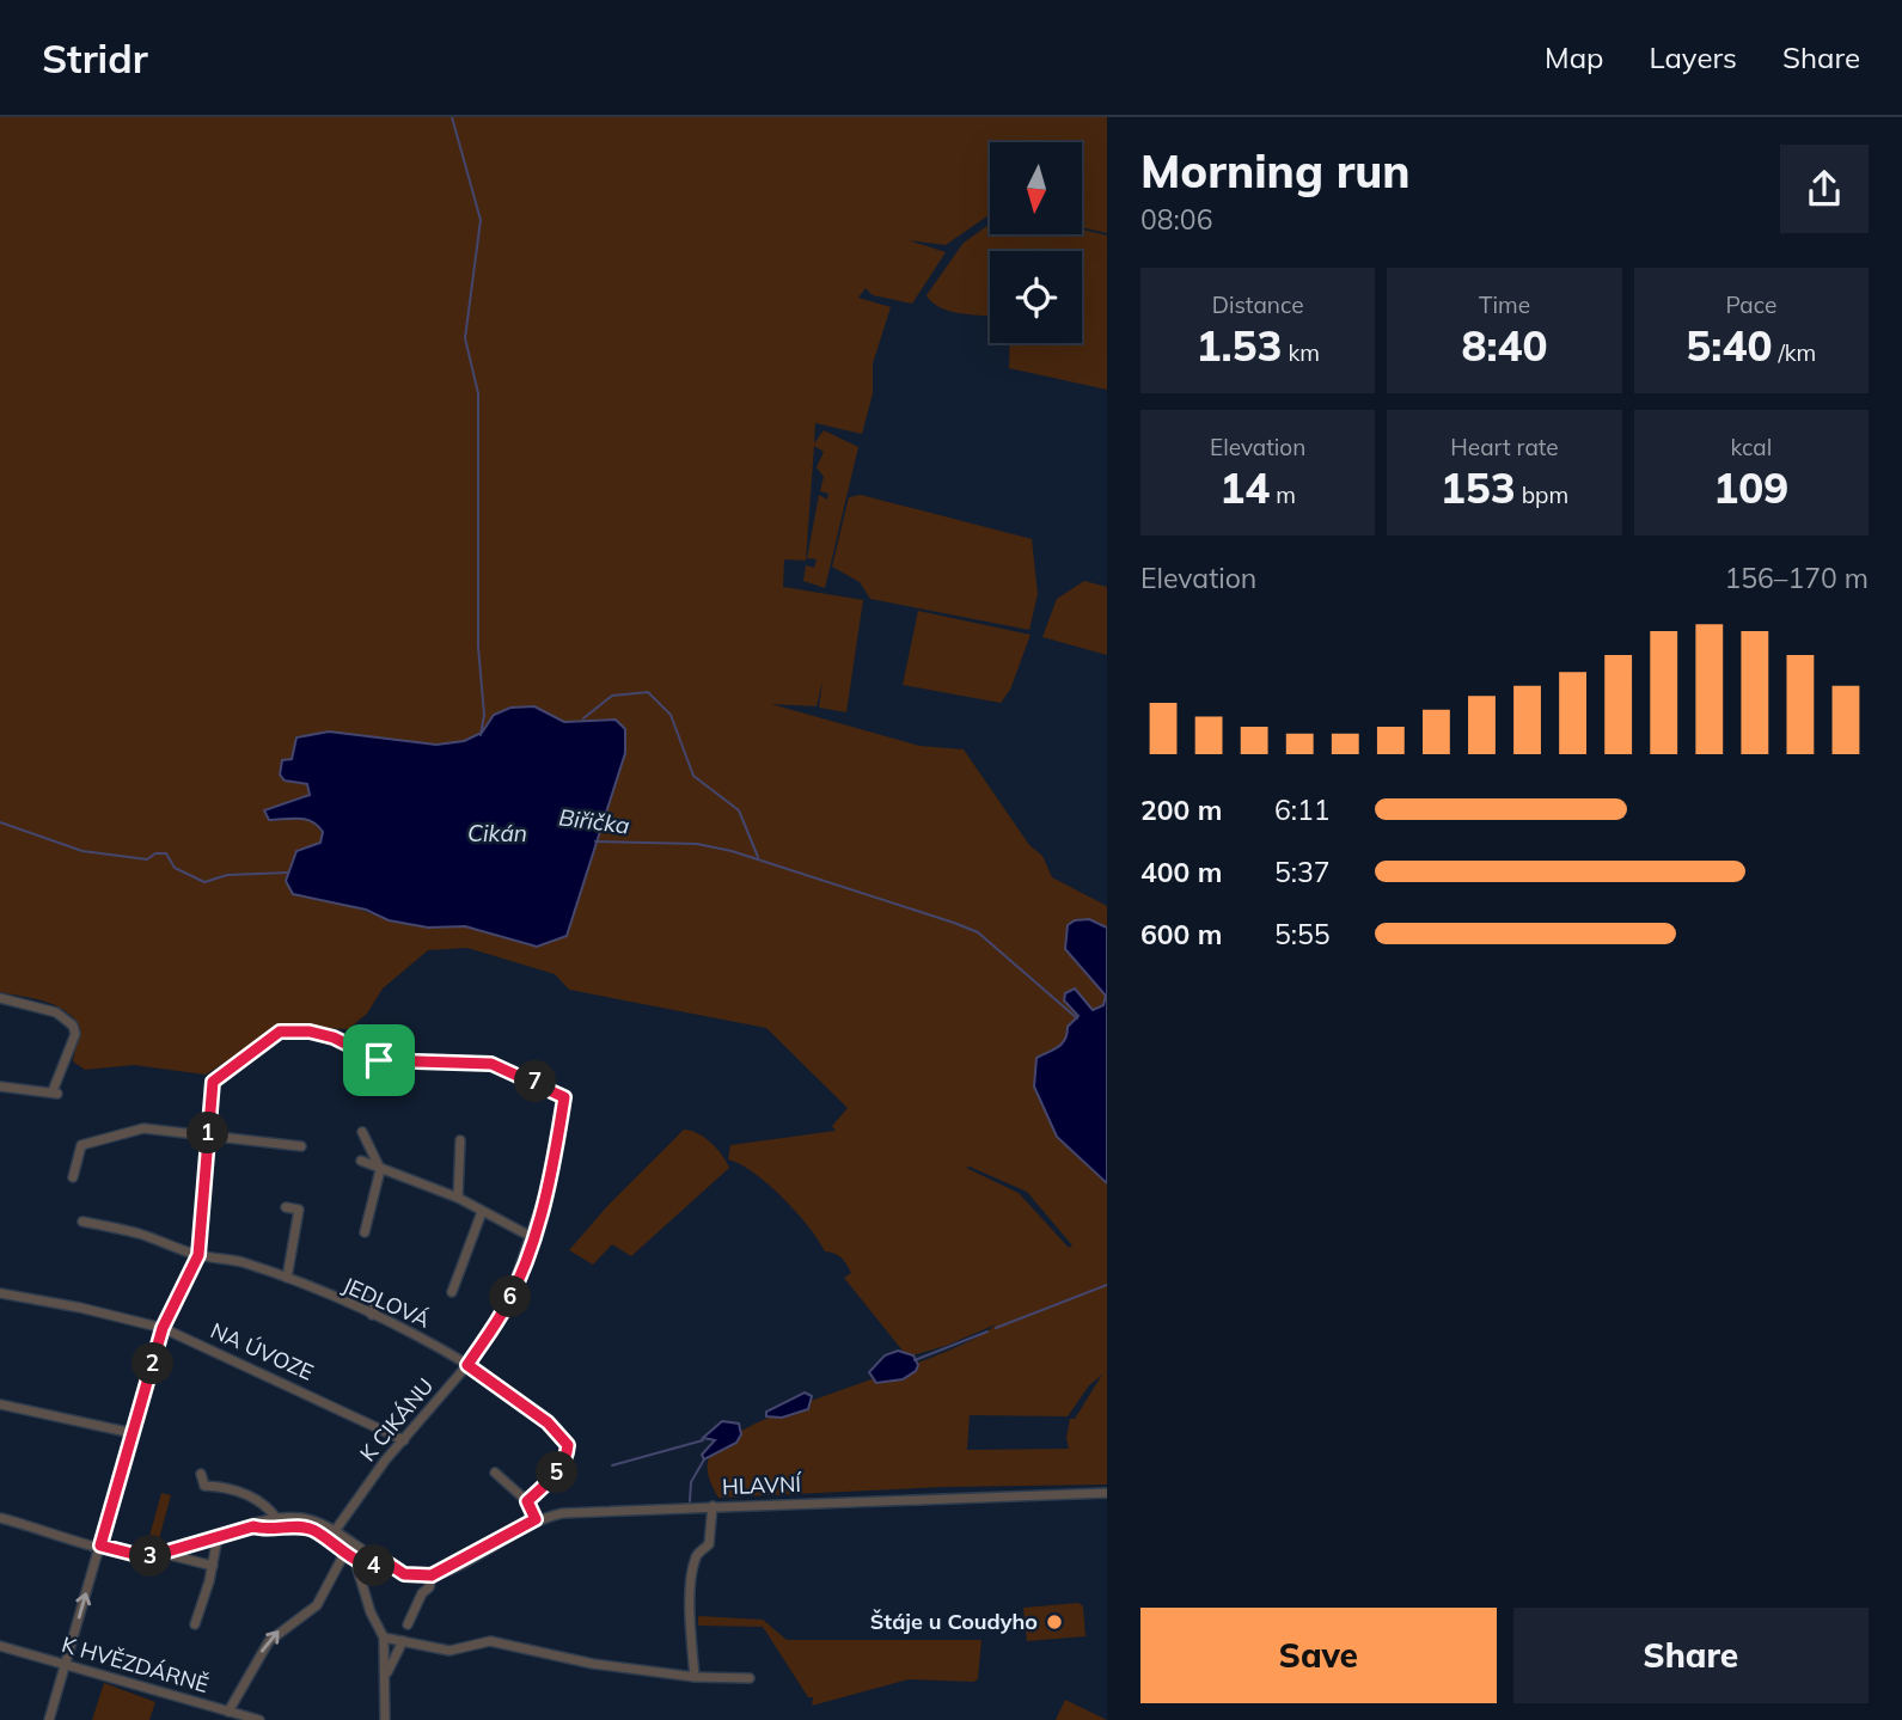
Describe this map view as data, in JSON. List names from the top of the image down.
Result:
{
  "streets": {
    "street": [
      "JEDLOVÁ",
      "NA ÚVOZE",
      "K CIKÁNU",
      "HLAVNÍ",
      "K HVĚZDÁRNĚ"
    ]
  },
  "crossings": [
    ["JEDLOVÁ", "K CIKÁNU"],
    ["NA ÚVOZE", "K CIKÁNU"]
  ],
  "water": ["Biřička", "Cikán"],
  "places": ["Štáje u Coudyho"],
  "north": "bottom",
  "page": {
    "header": "Stridr",
    "nav": ["Map", "Layers", "Share"],
    "heading": ["Morning run", "08:06"],
    "stats": [
      ["Distance", "1.53 km"],
      ["Time", "8:40"],
      ["Pace", "5:40 /km"],
      ["Elevation", "14 m"],
      ["Heart rate", "153 bpm"],
      ["kcal", "109"]
    ],
    "chart": ["Elevation", "156–170 m"],
    "list": [
      {
        "name": "200 m",
        "note": "6:11"
      },
      {
        "name": "400 m",
        "note": "5:37"
      },
      {
        "name": "600 m",
        "note": "5:55"
      }
    ],
    "pins": [
      "7",
      "1",
      "6",
      "2",
      "5",
      "3",
      "4"
    ],
    "buttons": ["Save", "Share"]
  }
}
